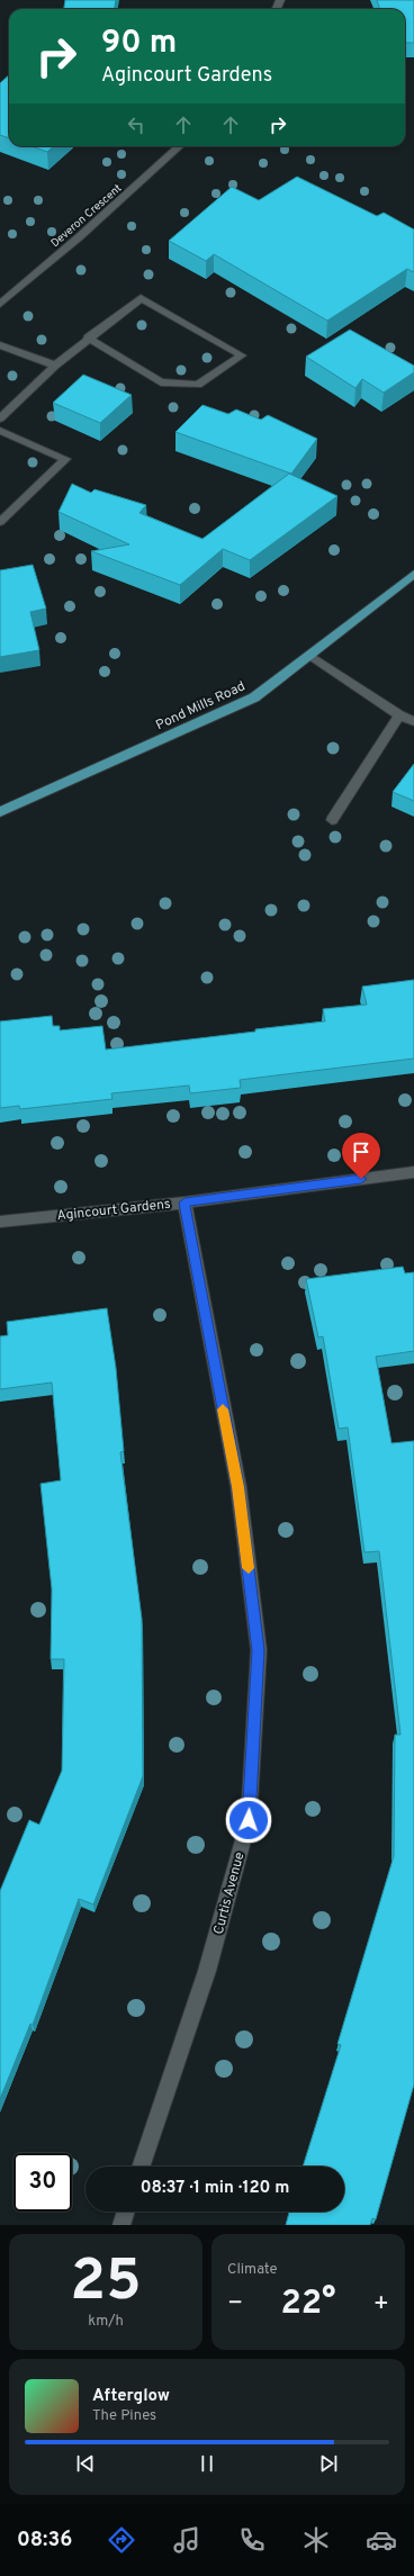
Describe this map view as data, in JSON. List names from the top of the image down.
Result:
{
  "streets": {
    "main road": ["Pond Mills Road"],
    "street": ["Deveron Crescent", "Agincourt Gardens", "Curtis Avenue"]
  },
  "crossings": [
    ["Agincourt Gardens", "Curtis Avenue"]
  ],
  "page": {
    "turn": ["90 m", "Agincourt Gardens"],
    "limit": "30",
    "trip": "08:37 · 1 min · 120 m",
    "tile": [
      ["25", "km/h"],
      "Climate"
    ],
    "heat": ["−", "22°", "+"],
    "song": ["Afterglow", "The Pines"],
    "tabs": "08:36"
  }
}
